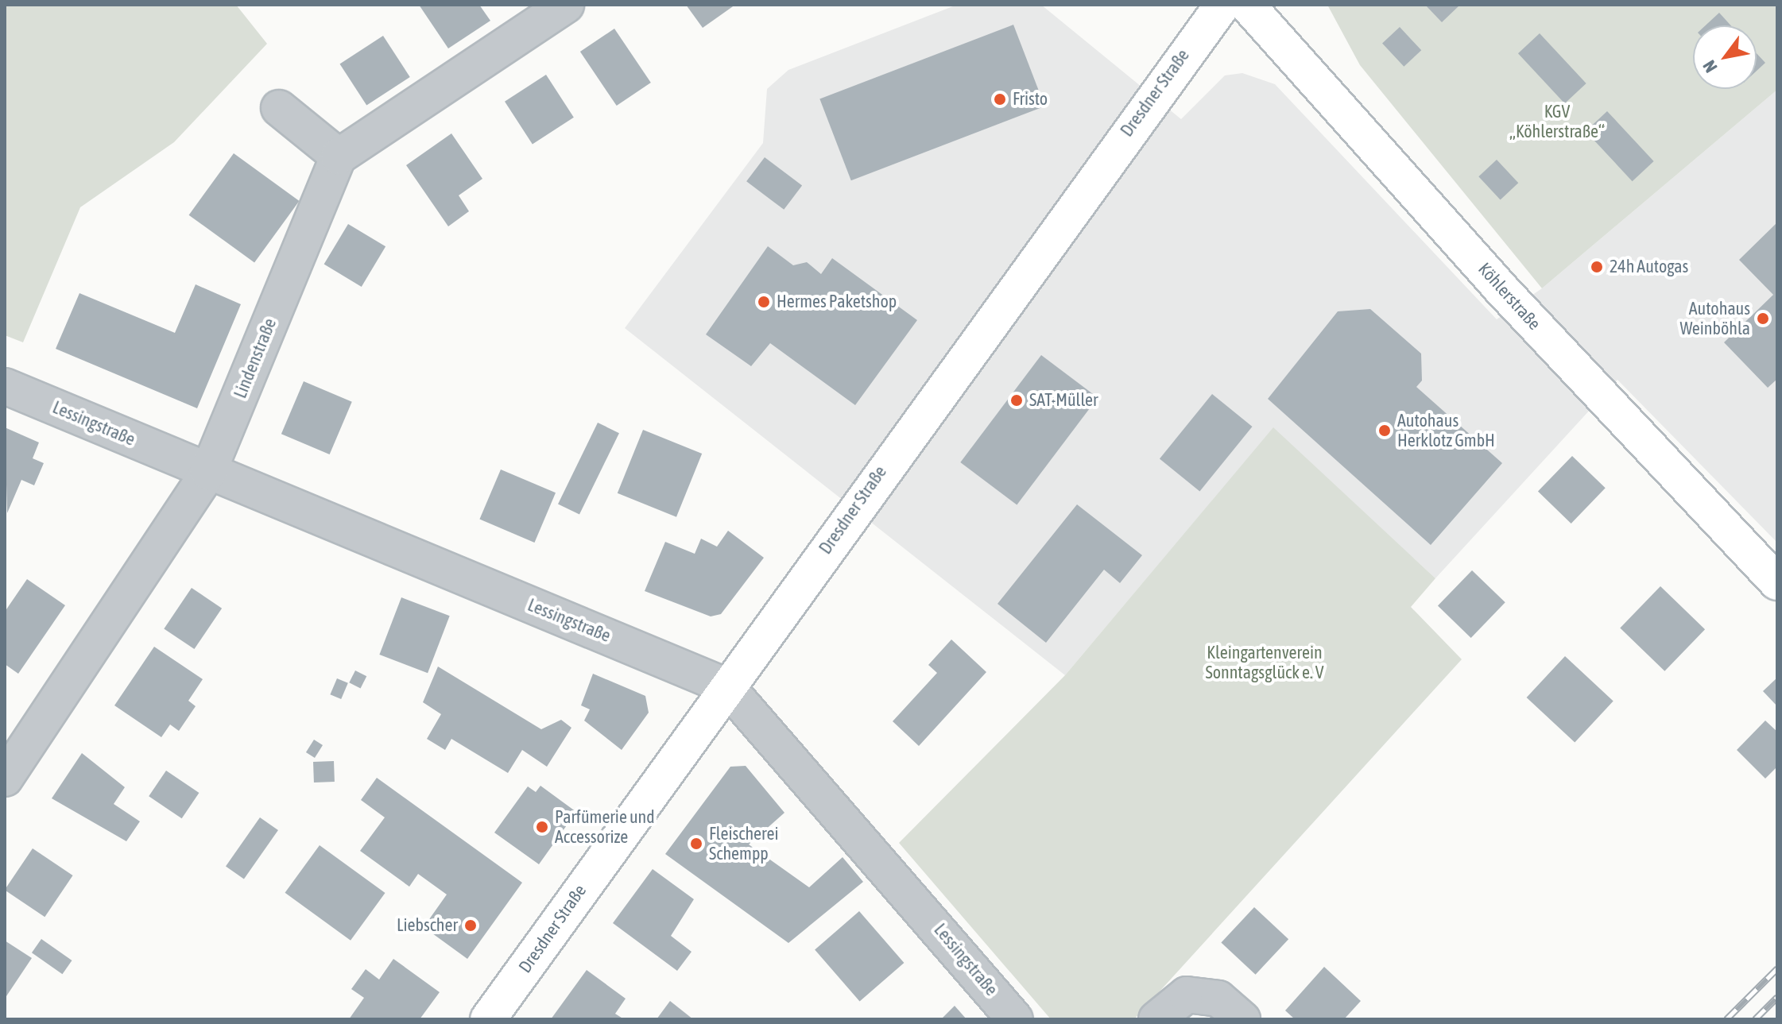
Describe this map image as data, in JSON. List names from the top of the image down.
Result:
{
  "streets": {
    "main road": ["Dresdner Straße", "Köhlerstraße"],
    "street": ["Lindenstraße", "Lessingstraße"]
  },
  "crossings": [
    ["Dresdner Straße", "Lessingstraße"],
    ["Lindenstraße", "Lessingstraße"]
  ],
  "parks": ["KGV „Köhlerstraße“", "Kleingartenverein Sonntagsglück e. V"],
  "places": [
    "Fristo",
    "24h Autogas",
    "Hermes Paketshop",
    "Autohaus Weinböhla",
    "SAT-Müller",
    "Autohaus Herklotz GmbH",
    "Parfümerie und Accessorize",
    "Fleischerei Schempp",
    "Liebscher"
  ],
  "north": "bottom left"
}
